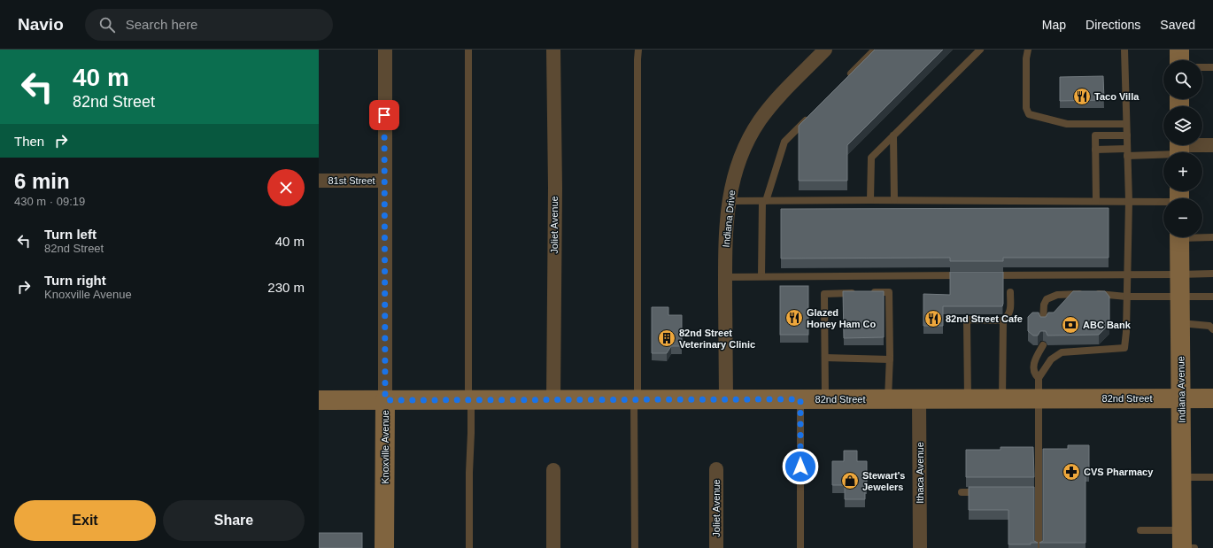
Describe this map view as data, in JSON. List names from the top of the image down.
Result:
{
  "streets": {
    "main road": ["Indiana Avenue", "82nd Street", "Knoxville Avenue"],
    "street": [
      "81st Street",
      "Indiana Drive",
      "Joliet Avenue",
      "Ithaca Avenue"
    ]
  },
  "crossings": [
    ["81st Street", "Knoxville Avenue"],
    ["Indiana Drive", "82nd Street"],
    ["Joliet Avenue", "82nd Street"],
    ["Indiana Avenue", "82nd Street"],
    ["82nd Street", "Knoxville Avenue"],
    ["82nd Street", "Ithaca Avenue"]
  ],
  "places": {
    "restaurant": ["Taco Villa", "Glazed Honey Ham Co", "82nd Street Cafe"],
    "bank": ["ABC Bank"],
    "building": ["82nd Street Veterinary Clinic"],
    "pharmacy": ["CVS Pharmacy"],
    "shop": ["Stewart's Jewelers"]
  },
  "page": {
    "header": "Navio",
    "search": "Search here",
    "nav": ["Map", "Directions", "Saved"],
    "turn": ["40 m", "82nd Street"],
    "map_buttons": ["+", "−"],
    "then": "Then",
    "heading": ["6 min", "430 m · 09:19"],
    "list": [
      {
        "name": "Turn left",
        "note": "82nd Street",
        "value": "40 m"
      },
      {
        "name": "Turn right",
        "note": "Knoxville Avenue",
        "value": "230 m"
      }
    ],
    "buttons": ["Exit", "Share"]
  }
}
